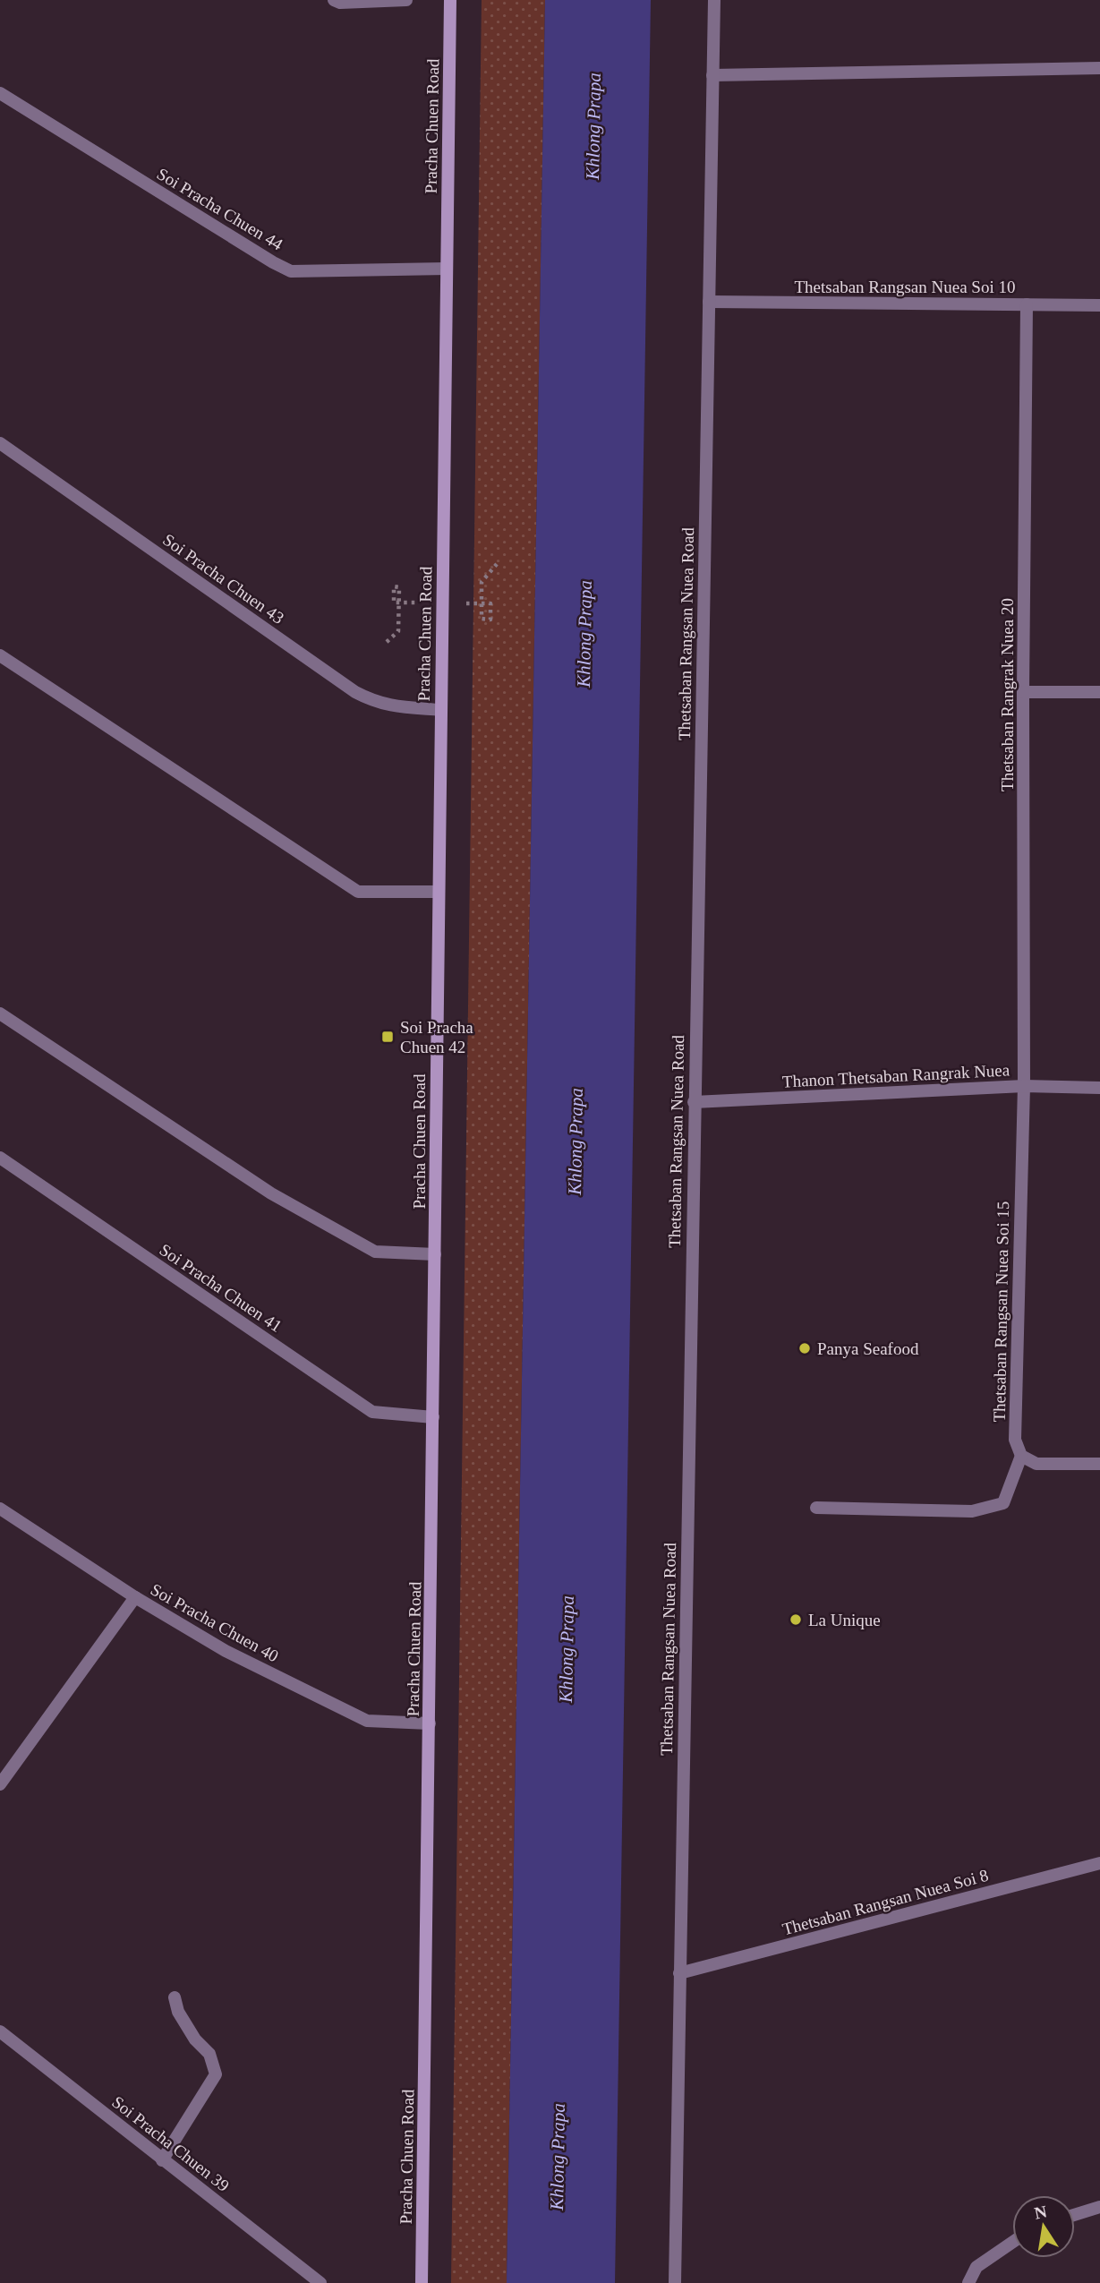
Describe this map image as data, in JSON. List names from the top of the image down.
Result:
{
  "streets": {
    "main road": ["Pracha Chuen Road"],
    "street": [
      "Soi Pracha Chuen 44",
      "Thetsaban Rangsan Nuea Soi 10",
      "Soi Pracha Chuen 43",
      "Thetsaban Rangsan Nuea Road",
      "Thetsaban Rangrak Nuea 20",
      "Thanon Thetsaban Rangrak Nuea",
      "Soi Pracha Chuen 41",
      "Thetsaban Rangsan Nuea Soi 15",
      "Soi Pracha Chuen 40",
      "Thetsaban Rangsan Nuea Soi 8",
      "Soi Pracha Chuen 39"
    ]
  },
  "crossings": [
    ["Pracha Chuen Road", "Soi Pracha Chuen 44"],
    ["Pracha Chuen Road", "Soi Pracha Chuen 43"],
    ["Pracha Chuen Road", "Soi Pracha Chuen 41"],
    ["Pracha Chuen Road", "Soi Pracha Chuen 40"],
    ["Thetsaban Rangsan Nuea Soi 10", "Thetsaban Rangsan Nuea Road"],
    ["Thetsaban Rangsan Nuea Soi 10", "Thetsaban Rangrak Nuea 20"],
    ["Thetsaban Rangsan Nuea Road", "Thanon Thetsaban Rangrak Nuea"],
    ["Thetsaban Rangsan Nuea Road", "Thetsaban Rangsan Nuea Soi 8"],
    ["Thetsaban Rangrak Nuea 20", "Thanon Thetsaban Rangrak Nuea"],
    ["Thetsaban Rangrak Nuea 20", "Thetsaban Rangsan Nuea Soi 15"],
    ["Thanon Thetsaban Rangrak Nuea", "Thetsaban Rangsan Nuea Soi 15"]
  ],
  "water": ["Khlong Prapa"],
  "places": {
    "transit": ["Soi Pracha Chuen 42"],
    "other": ["Panya Seafood", "La Unique"]
  },
  "north": "top"
}
